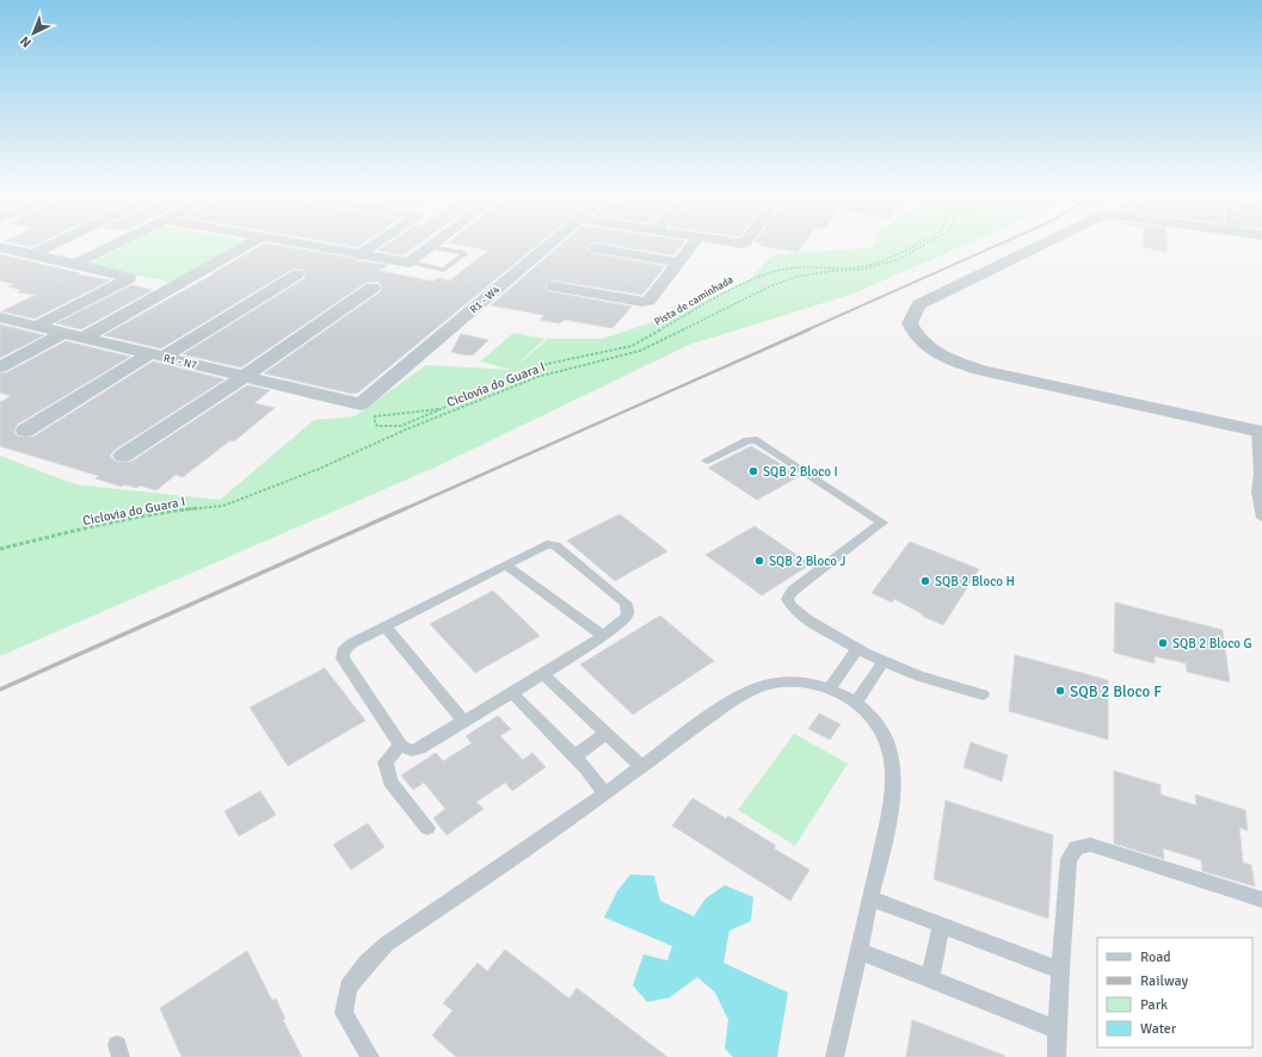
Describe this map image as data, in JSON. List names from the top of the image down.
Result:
{
  "streets": {
    "street": ["R1 - W4", "R1 - N7"],
    "path": ["Pista de caminhada", "Ciclovia do Guara I"]
  },
  "crossings": [
    ["R1 - W4", "R1 - N7"]
  ],
  "places": [
    "SQB 2 Bloco I",
    "SQB 2 Bloco J",
    "SQB 2 Bloco H",
    "SQB 2 Bloco G",
    "SQB 2 Bloco F"
  ],
  "legend": [
    "Road",
    "Railway",
    "Park",
    "Water"
  ],
  "north": "bottom left"
}
